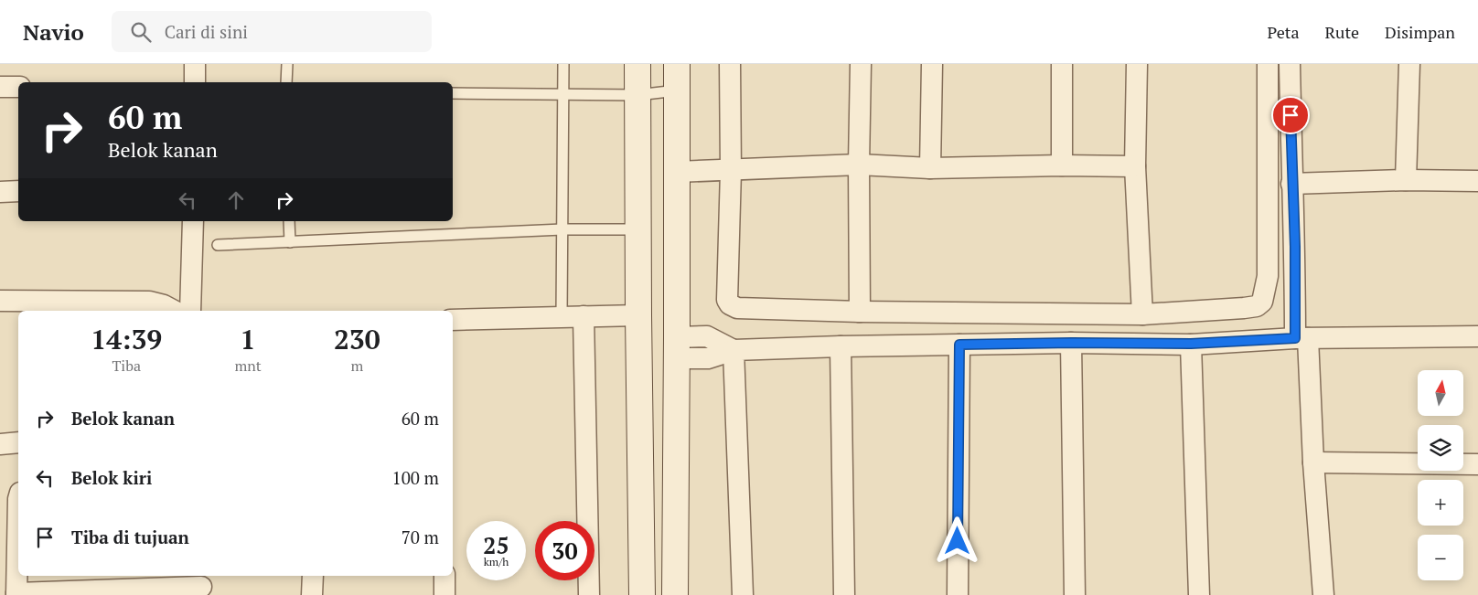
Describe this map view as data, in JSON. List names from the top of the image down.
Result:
{
  "north": "top",
  "page": {
    "header": "Navio",
    "search": "Cari di sini",
    "nav": ["Peta", "Rute", "Disimpan"],
    "turn": ["60 m", "Belok kanan"],
    "eta": [
      "14:39",
      "Tiba",
      "1",
      "mnt",
      "230",
      "m"
    ],
    "map_buttons": ["+", "−"],
    "list": [
      {
        "name": "Belok kanan",
        "value": "60 m"
      },
      {
        "name": "Belok kiri",
        "value": "100 m"
      },
      {
        "name": "Tiba di tujuan",
        "value": "70 m"
      }
    ],
    "speed": "25 km/h",
    "limit": "30"
  }
}
